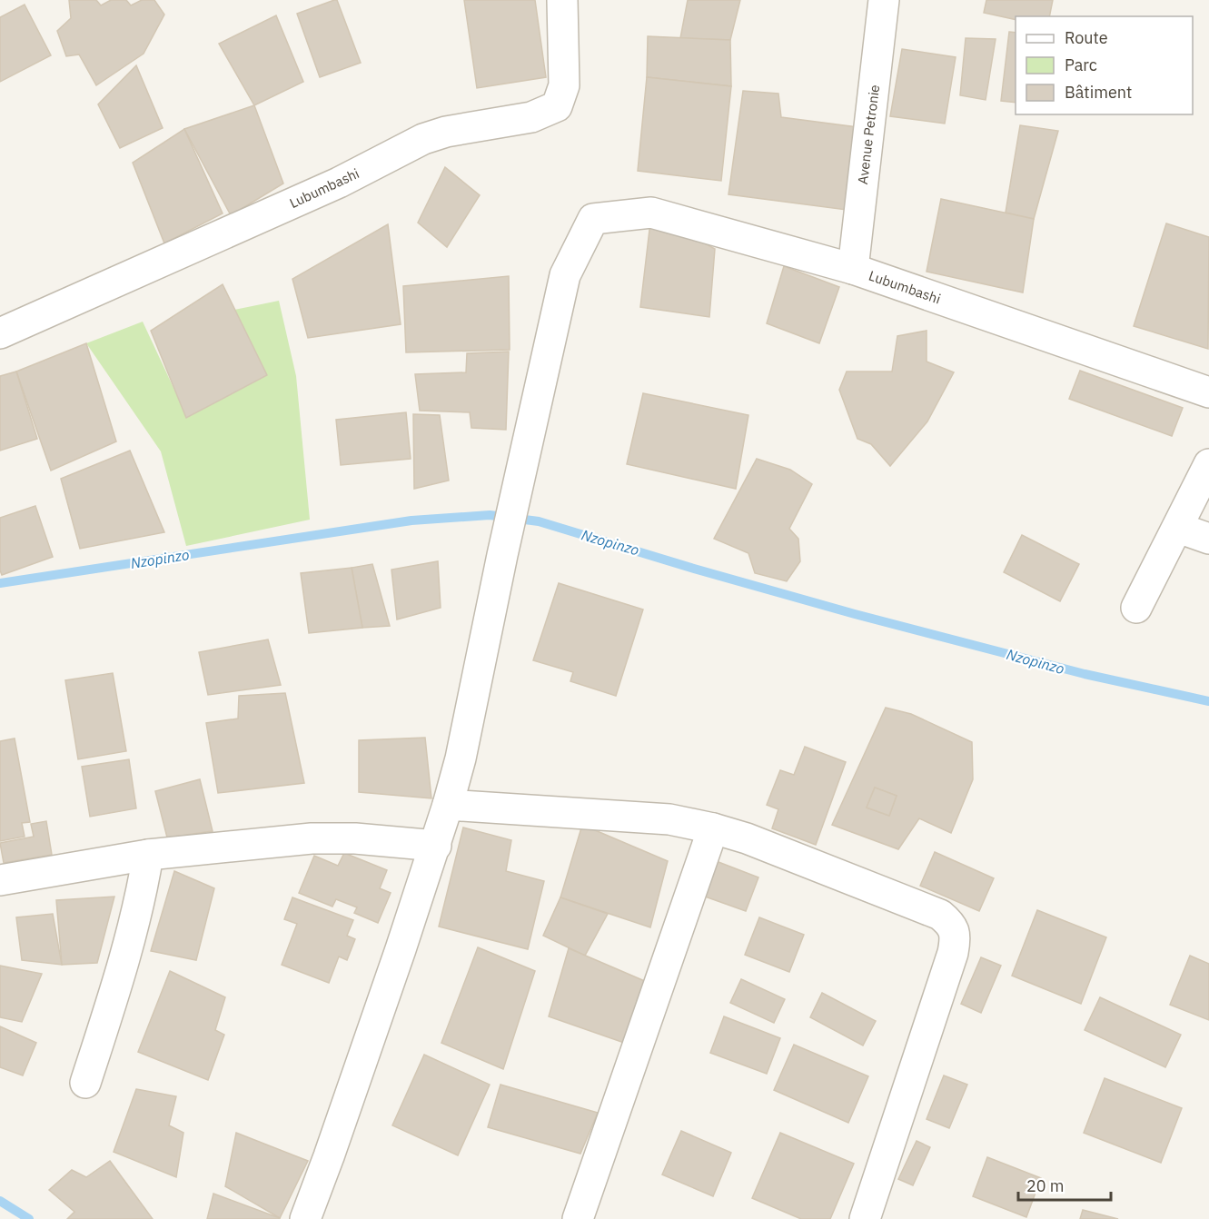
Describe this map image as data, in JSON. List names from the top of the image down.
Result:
{
  "streets": {
    "street": ["Avenue Petronie", "Lubumbashi"]
  },
  "crossings": [
    ["Avenue Petronie", "Lubumbashi"]
  ],
  "water": ["Nzopinzo"],
  "legend": ["Route", "Parc", "Bâtiment"],
  "scale_bar": "20 m"
}
